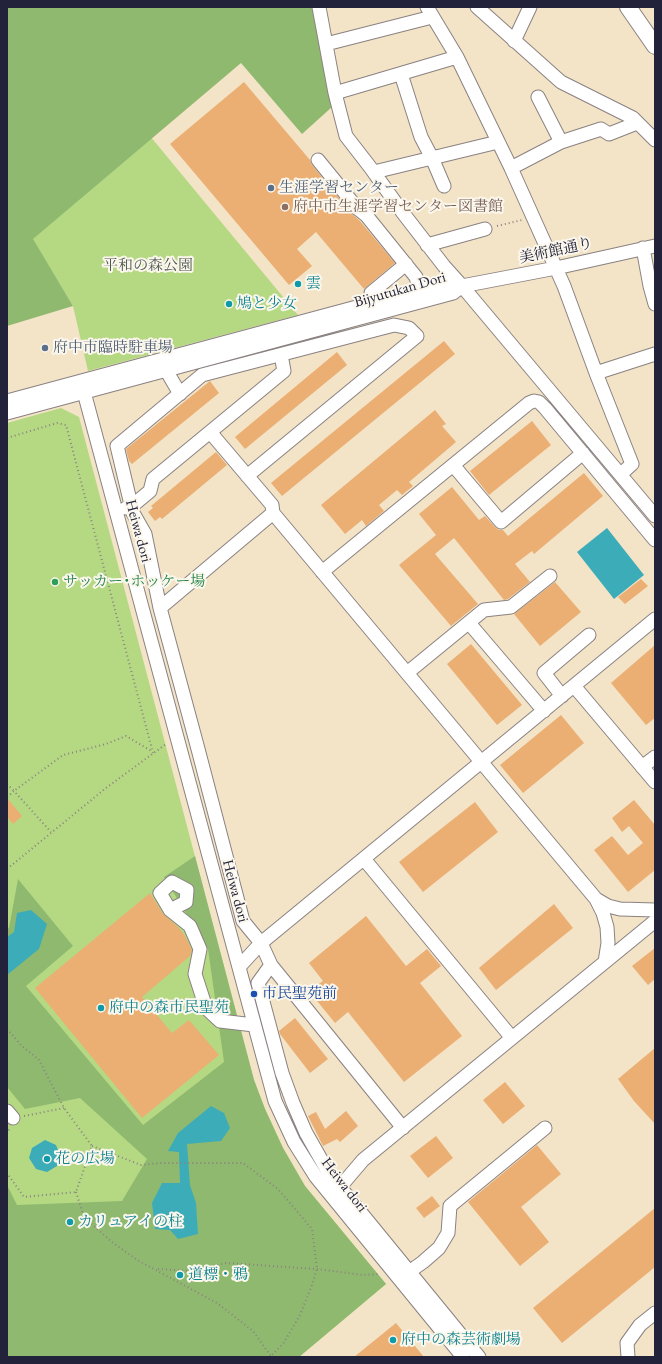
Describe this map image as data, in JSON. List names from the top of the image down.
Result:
{
  "streets": {
    "street": ["美術館通り", "Bijyutukan Dori", "Heiwa dori"]
  },
  "crossings": [
    ["美術館通り", "Bijyutukan Dori"],
    ["Bijyutukan Dori", "Heiwa dori"]
  ],
  "parks": ["平和の森公園"],
  "places": [
    "生涯学習センター",
    "府中市生涯学習センター図書館",
    "雲",
    "鳩と少女",
    "府中市臨時駐車場",
    "サッカー･ホッケー場",
    "市民聖苑前",
    "府中の森市民聖苑",
    "花の広場",
    "カリュアイの柱",
    "道標・鴉",
    "府中の森芸術劇場"
  ]
}
